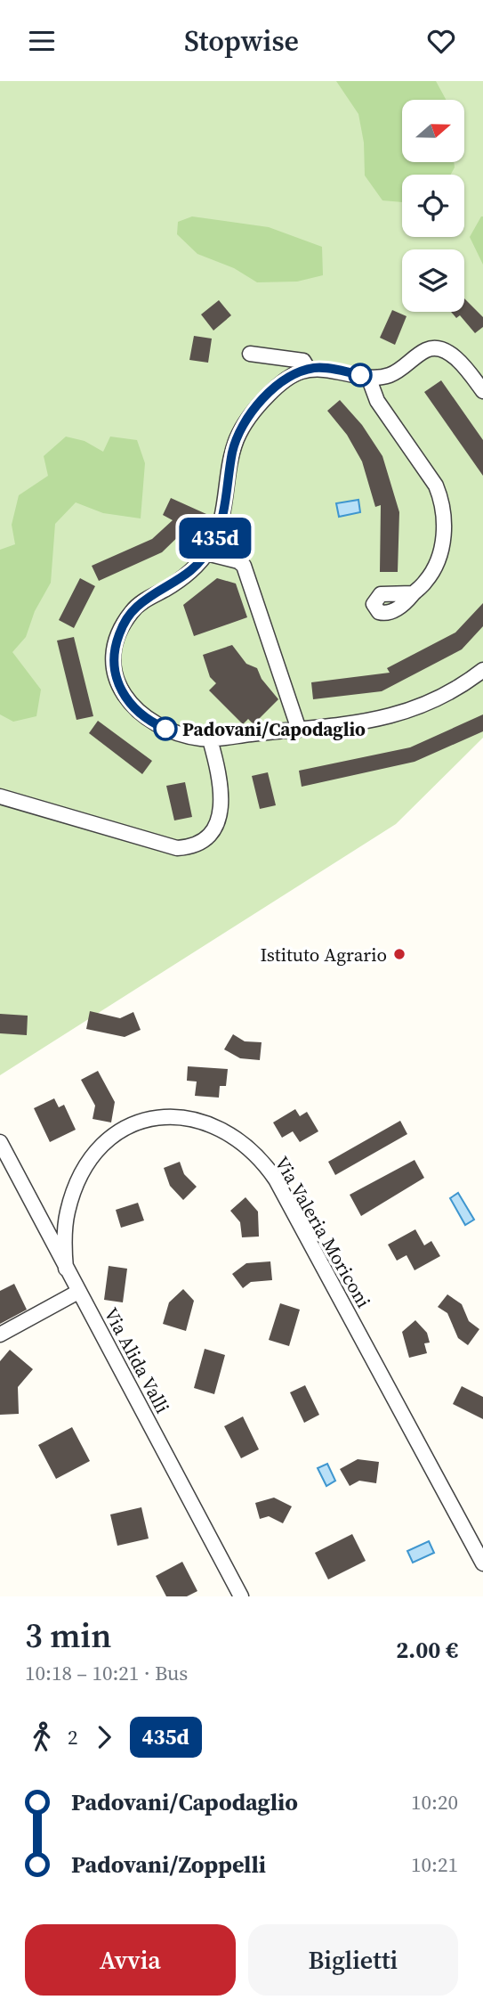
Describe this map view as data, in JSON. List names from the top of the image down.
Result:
{
  "streets": {
    "street": ["Via Valeria Moriconi", "Via Alida Valli"]
  },
  "crossings": [
    ["Via Valeria Moriconi", "Via Alida Valli"]
  ],
  "places": ["Padovani/Capodaglio", "Istituto Agrario"],
  "lines": ["bus line 435d"],
  "north": "right",
  "page": {
    "header": "Stopwise",
    "on_map": "435d",
    "heading": ["3 min", "10:18 – 10:21 · Bus", "2.00 €"],
    "legs": ["2", "435d"],
    "list": [
      {
        "name": "Padovani/Capodaglio",
        "value": "10:20"
      },
      {
        "name": "Padovani/Zoppelli",
        "value": "10:21"
      }
    ],
    "buttons": ["Avvia", "Biglietti"]
  }
}
